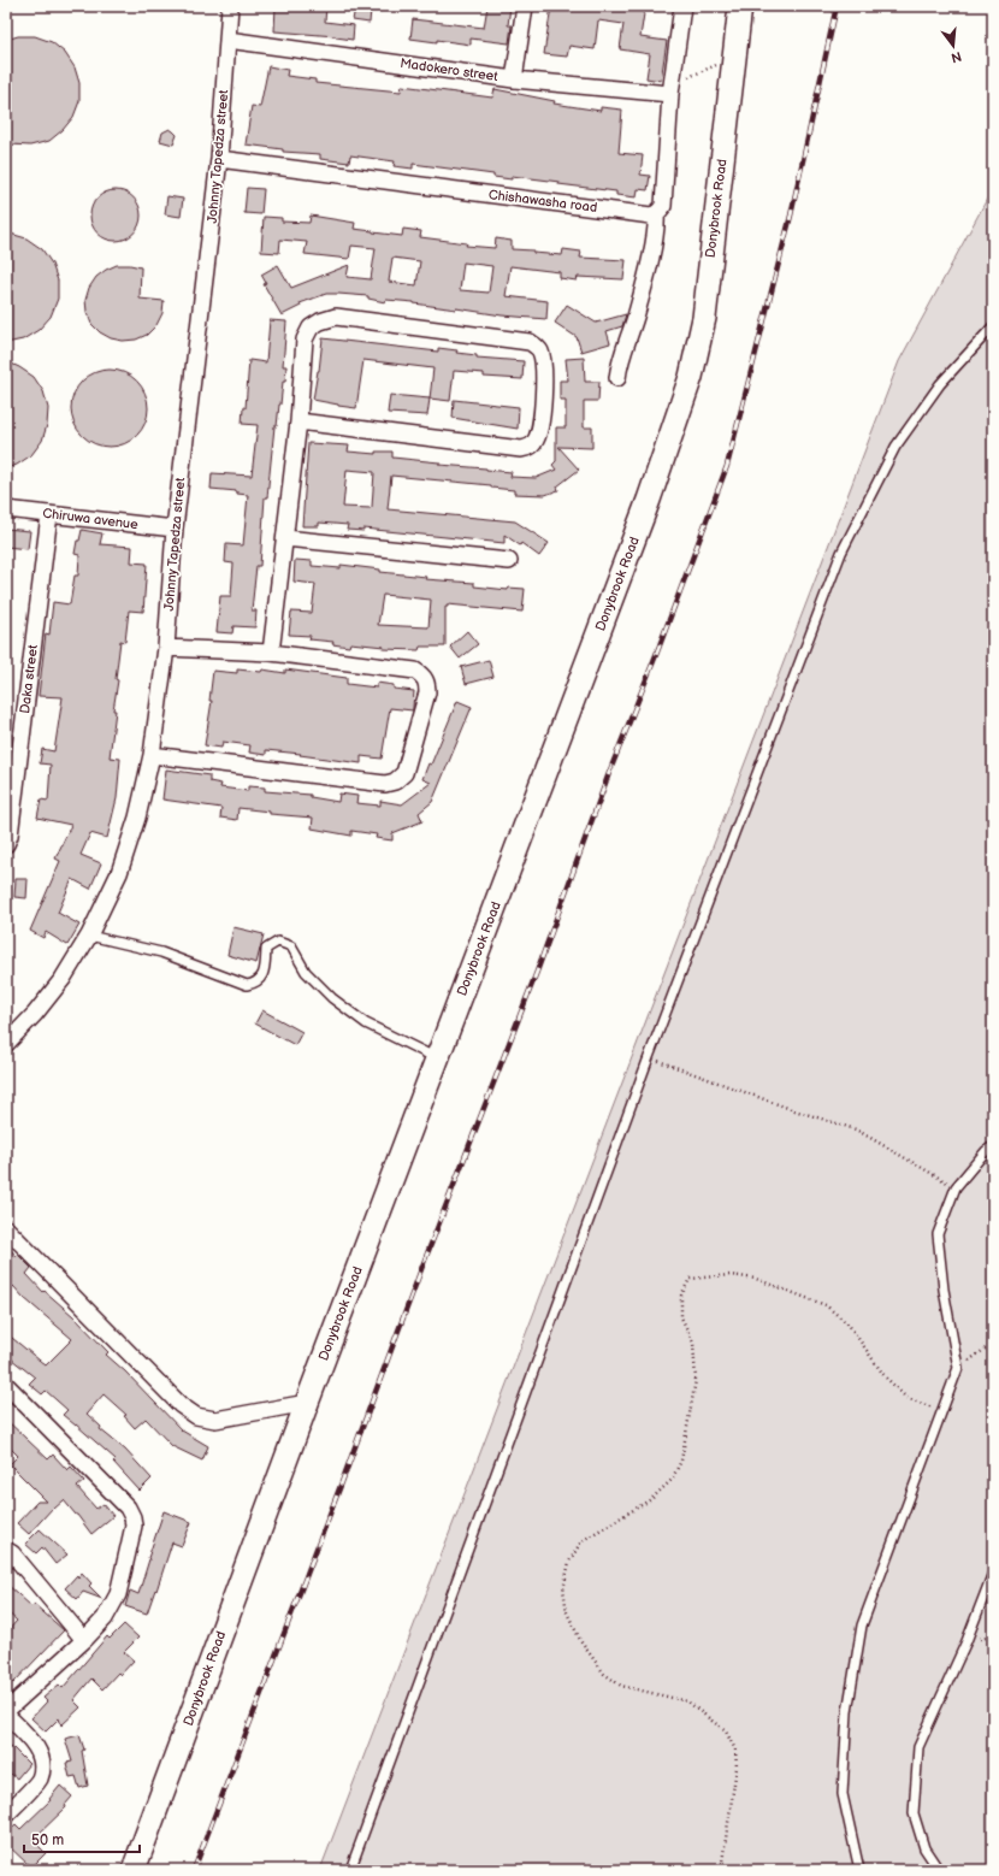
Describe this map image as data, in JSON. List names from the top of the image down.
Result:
{
  "streets": {
    "street": [
      "Madokero street",
      "Johnny Tapedza street",
      "Chishawasha road",
      "Donybrook Road",
      "Chiruwa avenue",
      "Daka street"
    ]
  },
  "crossings": [
    ["Madokero street", "Johnny Tapedza street"],
    ["Johnny Tapedza street", "Chishawasha road"],
    ["Johnny Tapedza street", "Chiruwa avenue"],
    ["Chiruwa avenue", "Daka street"]
  ],
  "scale_bar": "50 m",
  "north": "bottom"
}
